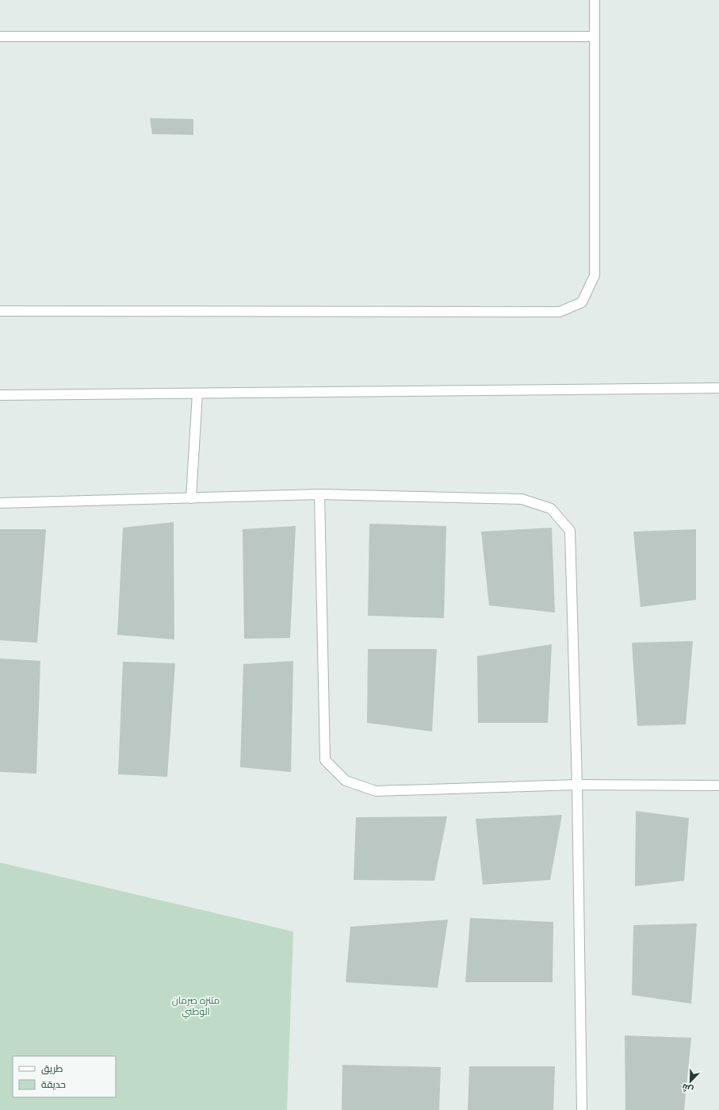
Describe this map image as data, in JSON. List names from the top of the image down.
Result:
{
  "parks": ["متنزه صرمان الوطني"],
  "legend": ["طريق", "حديقة"],
  "north": "bottom left"
}
